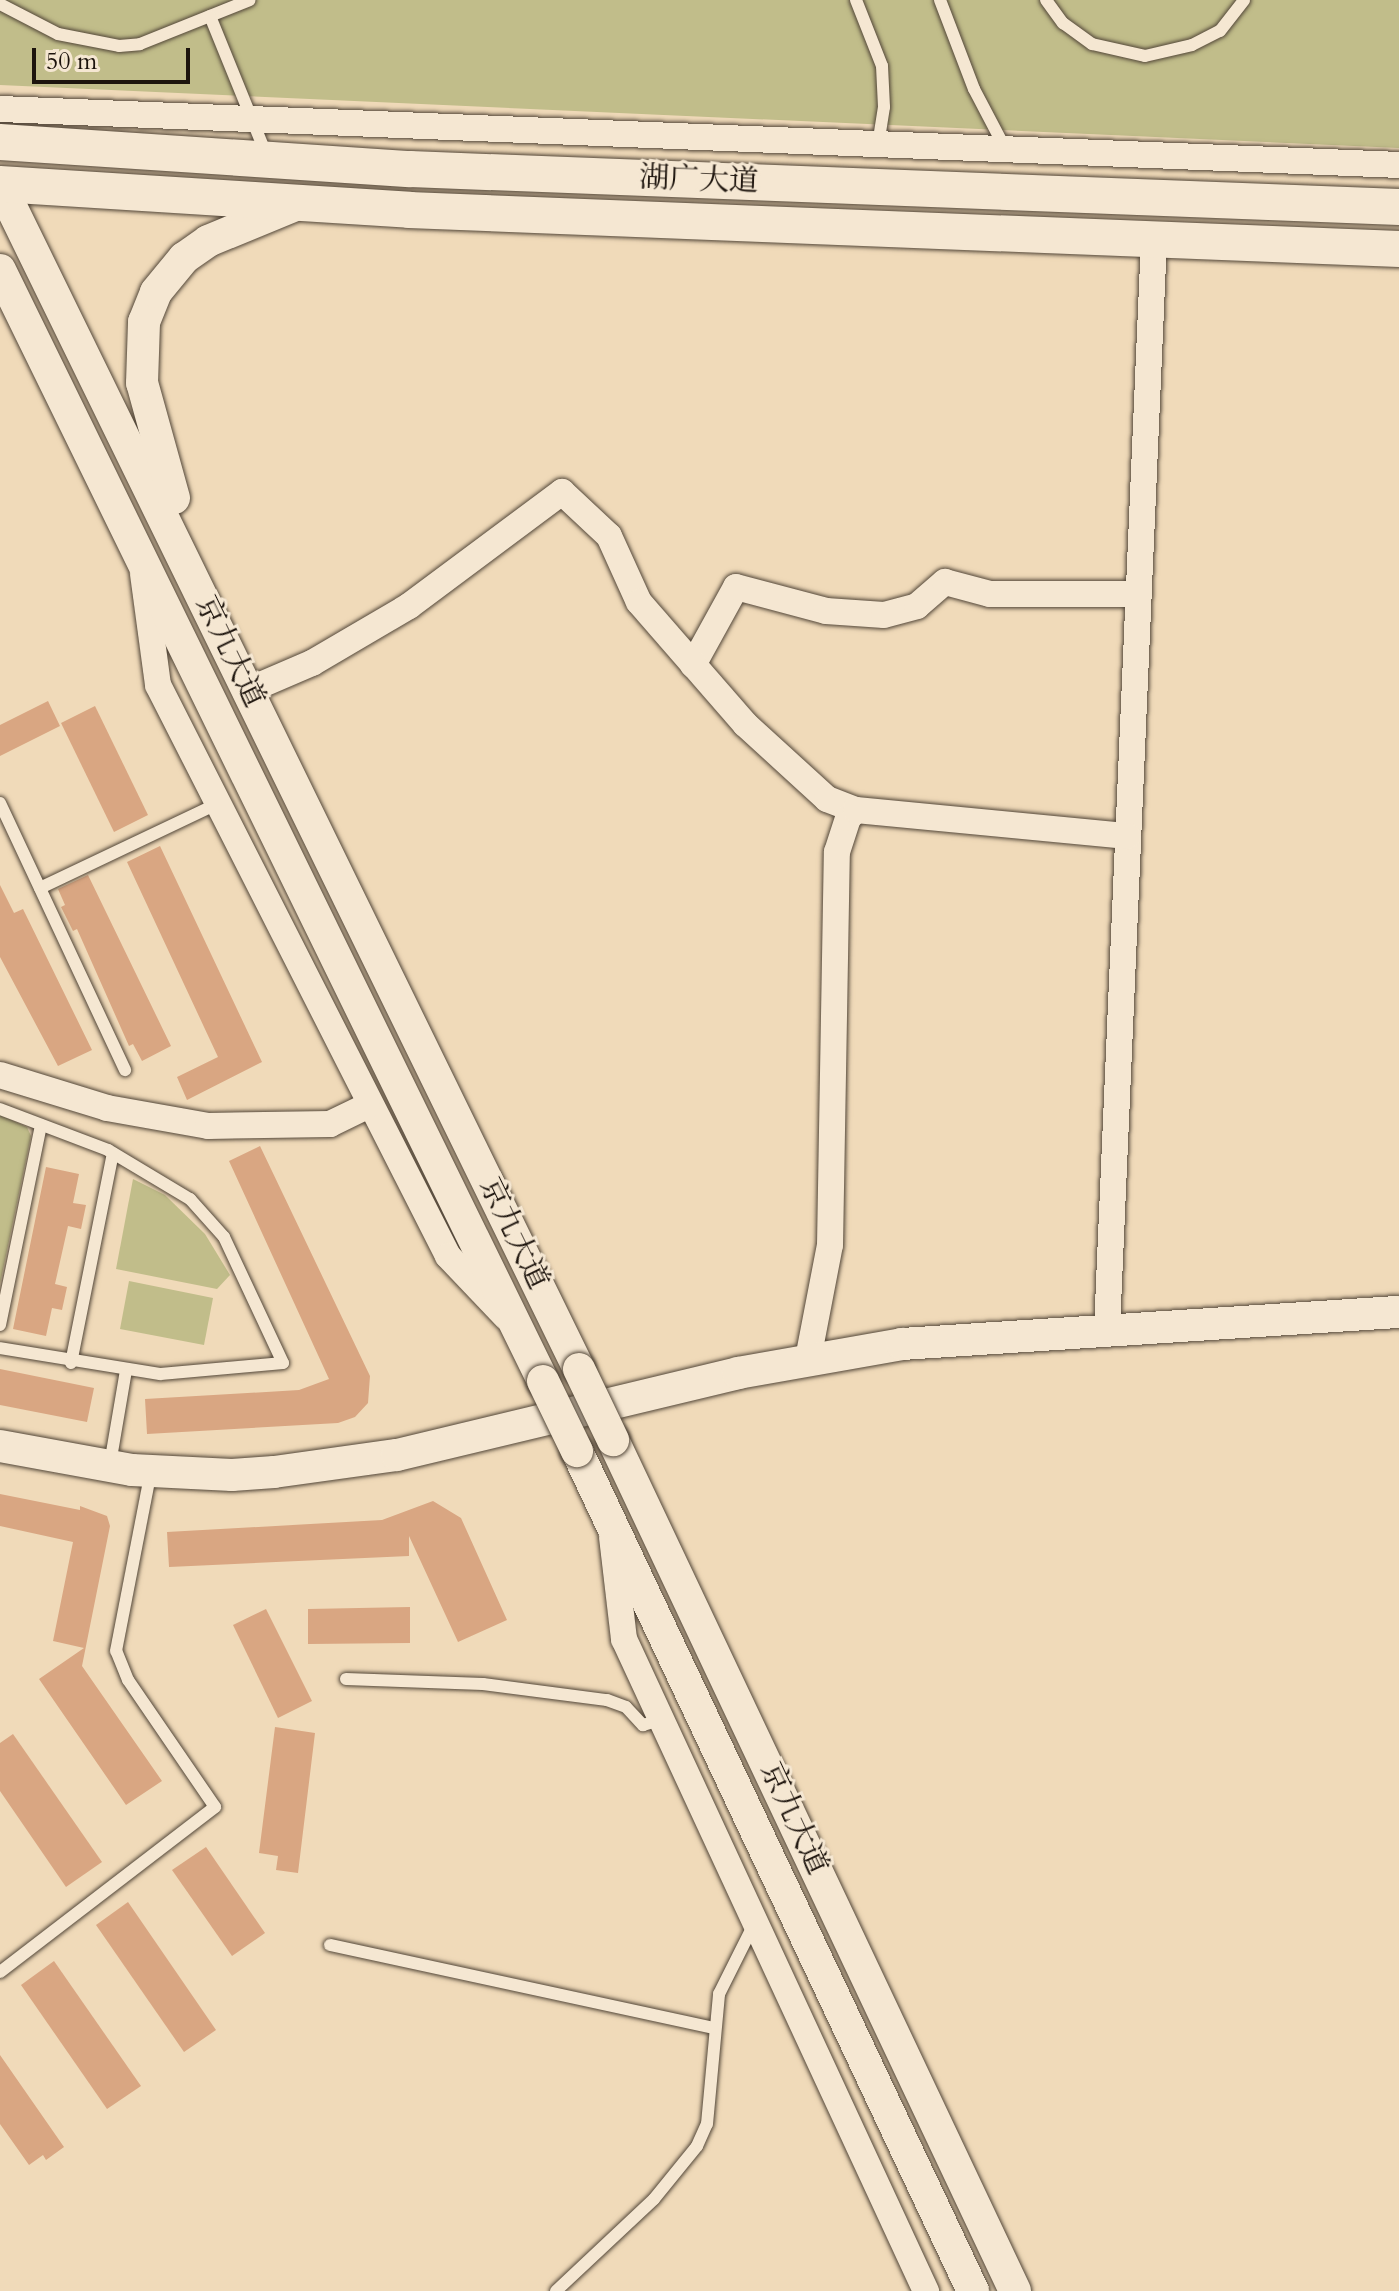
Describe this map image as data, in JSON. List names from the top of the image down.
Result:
{
  "streets": {
    "main road": ["湖广大道"],
    "street": ["京九大道"]
  },
  "crossings": [
    ["湖广大道", "京九大道"]
  ],
  "scale_bar": "50 m"
}
